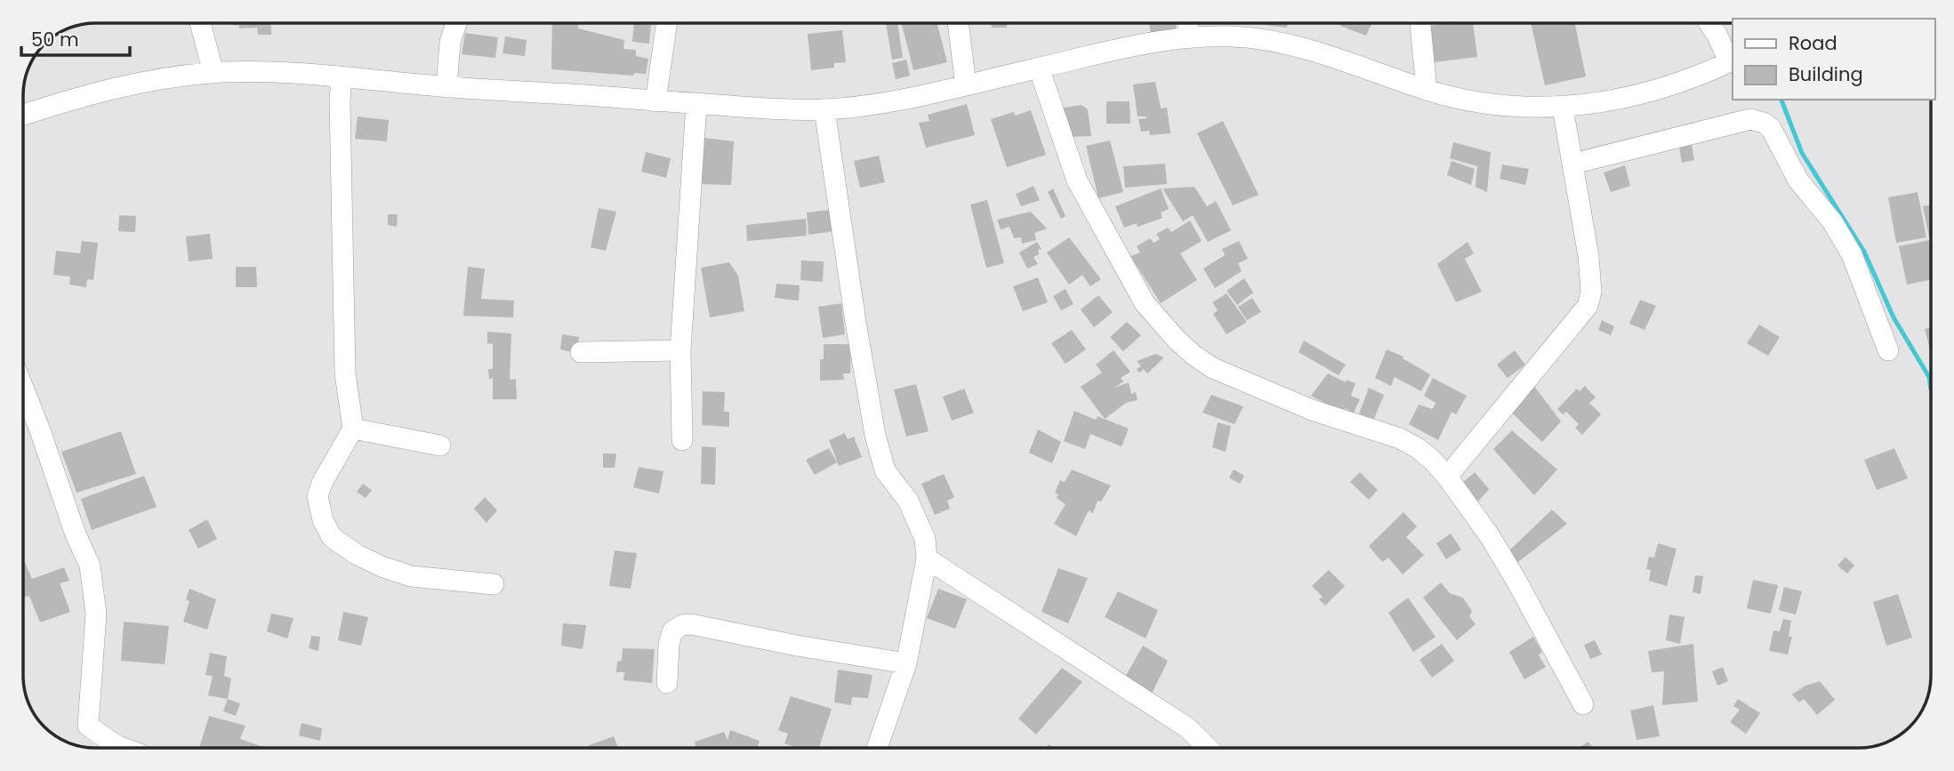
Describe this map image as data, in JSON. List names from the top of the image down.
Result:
{
  "legend": ["Road", "Building"],
  "scale_bar": "50 m"
}
